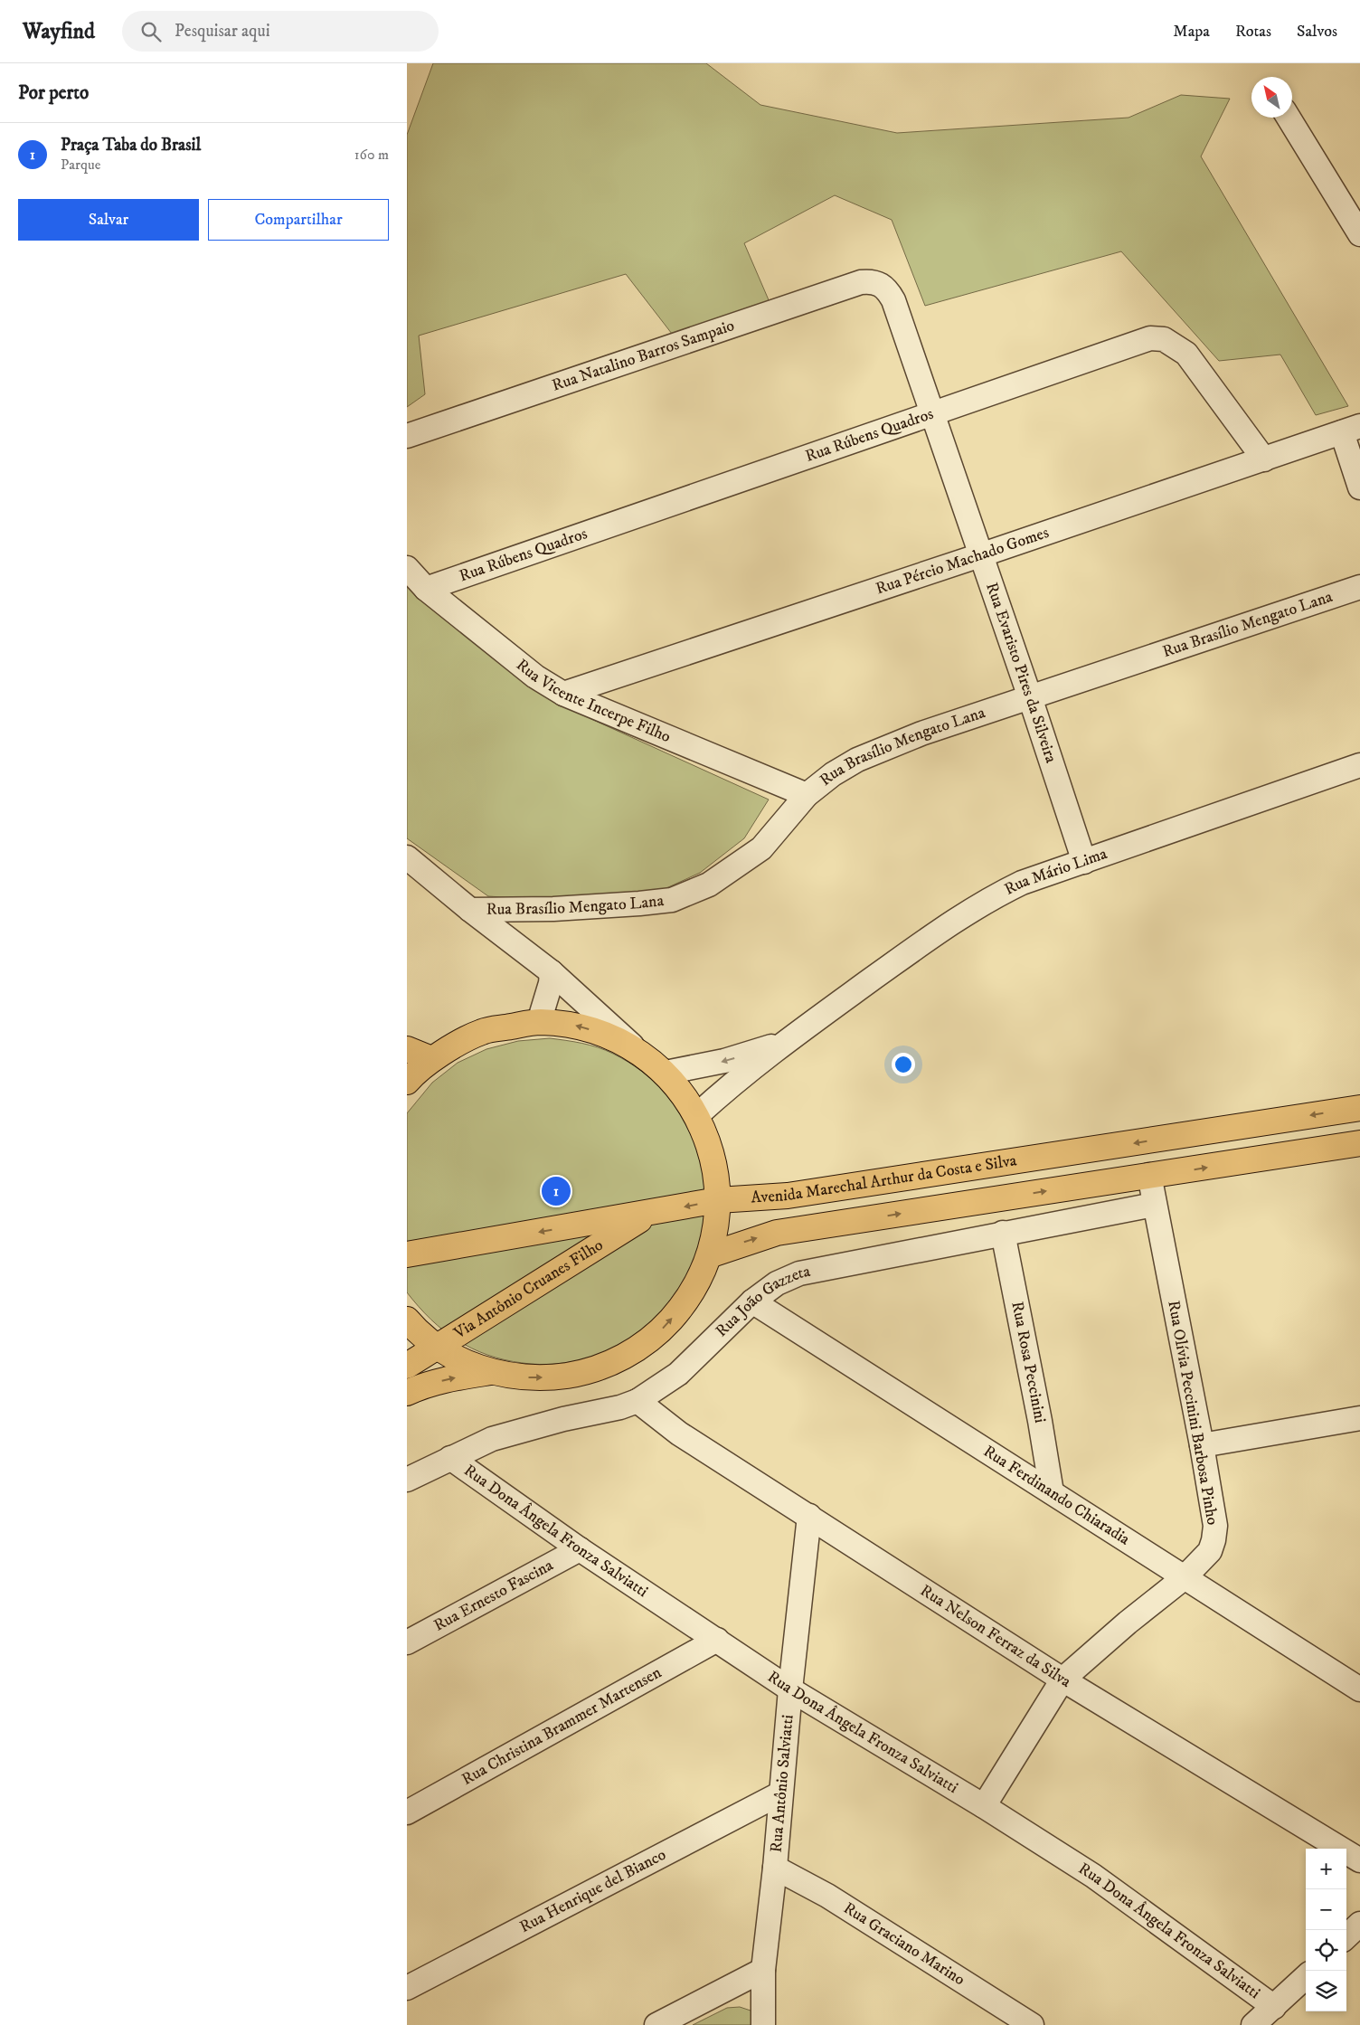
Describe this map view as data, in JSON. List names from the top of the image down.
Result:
{
  "streets": {
    "main road": ["Avenida Marechal Arthur da Costa e Silva", "Via Antônio Cruanes Filho"],
    "street": [
      "Rua Natalino Barros Sampaio",
      "Rua Rúbens Quadros",
      "Rua Pércio Machado Gomes",
      "Rua Brasílio Mengato Lana",
      "Rua Evaristo Pires da Silveira",
      "Rua Vicente Incerpe Filho",
      "Rua Mário Lima",
      "Rua João Gazzeta",
      "Rua Rosa Peccinini",
      "Rua Olívia Peccinini Barbosa Pinho",
      "Rua Ferdinando Chiaradia",
      "Rua Dona Ângela Fronza Salviatti",
      "Rua Ernesto Fascina",
      "Rua Nelson Ferraz da Silva",
      "Rua Christina Brammer Martensen",
      "Rua Antônio Salviatti",
      "Rua Henrique del Bianco",
      "Rua Graciano Marino"
    ]
  },
  "crossings": [
    ["Rua Natalino Barros Sampaio", "Rua Evaristo Pires da Silveira"],
    ["Rua Rúbens Quadros", "Rua Pércio Machado Gomes"],
    ["Rua Rúbens Quadros", "Rua Evaristo Pires da Silveira"],
    ["Rua Rúbens Quadros", "Rua Vicente Incerpe Filho"],
    ["Rua Pércio Machado Gomes", "Rua Evaristo Pires da Silveira"],
    ["Rua Pércio Machado Gomes", "Rua Vicente Incerpe Filho"],
    ["Rua Brasílio Mengato Lana", "Rua Evaristo Pires da Silveira"],
    ["Rua Brasílio Mengato Lana", "Rua Vicente Incerpe Filho"],
    ["Rua Evaristo Pires da Silveira", "Rua Mário Lima"],
    ["Avenida Marechal Arthur da Costa e Silva", "Via Antônio Cruanes Filho"],
    ["Rua João Gazzeta", "Rua Rosa Peccinini"],
    ["Rua João Gazzeta", "Rua Olívia Peccinini Barbosa Pinho"],
    ["Rua João Gazzeta", "Rua Ferdinando Chiaradia"],
    ["Rua João Gazzeta", "Rua Dona Ângela Fronza Salviatti"],
    ["Rua João Gazzeta", "Rua Nelson Ferraz da Silva"],
    ["Rua Rosa Peccinini", "Rua Ferdinando Chiaradia"],
    ["Rua Olívia Peccinini Barbosa Pinho", "Rua Ferdinando Chiaradia"],
    ["Rua Olívia Peccinini Barbosa Pinho", "Rua Dona Ângela Fronza Salviatti"],
    ["Rua Olívia Peccinini Barbosa Pinho", "Rua Nelson Ferraz da Silva"],
    ["Rua Dona Ângela Fronza Salviatti", "Rua Ernesto Fascina"],
    ["Rua Dona Ângela Fronza Salviatti", "Rua Christina Brammer Martensen"],
    ["Rua Dona Ângela Fronza Salviatti", "Rua Antônio Salviatti"],
    ["Rua Nelson Ferraz da Silva", "Rua Antônio Salviatti"],
    ["Rua Antônio Salviatti", "Rua Henrique del Bianco"],
    ["Rua Antônio Salviatti", "Rua Graciano Marino"]
  ],
  "north": "top left",
  "page": {
    "header": "Wayfind",
    "search": "Pesquisar aqui",
    "nav": ["Mapa", "Rotas", "Salvos"],
    "heading": "Por perto",
    "list": [
      {
        "mark": "1",
        "name": "Praça Taba do Brasil",
        "note": "Parque",
        "value": "160 m"
      }
    ],
    "buttons": ["Salvar", "Compartilhar"],
    "pins": "1",
    "map_buttons": ["+", "−"]
  }
}
